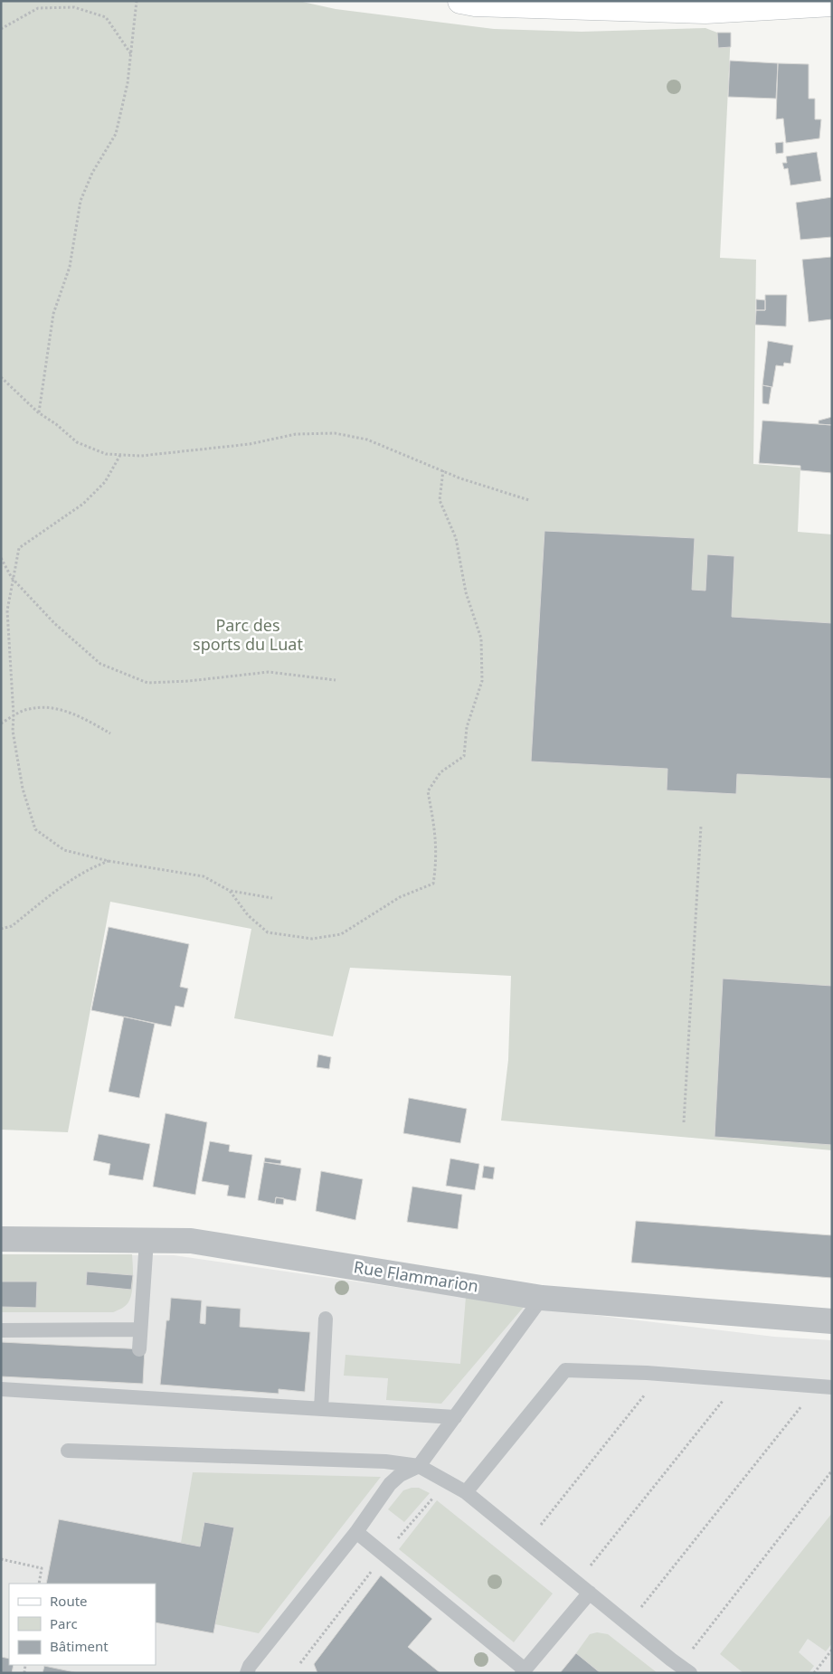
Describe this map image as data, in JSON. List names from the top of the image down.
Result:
{
  "streets": {
    "street": ["Rue Flammarion"]
  },
  "parks": ["Parc des sports du Luat"],
  "legend": ["Route", "Parc", "Bâtiment"]
}
